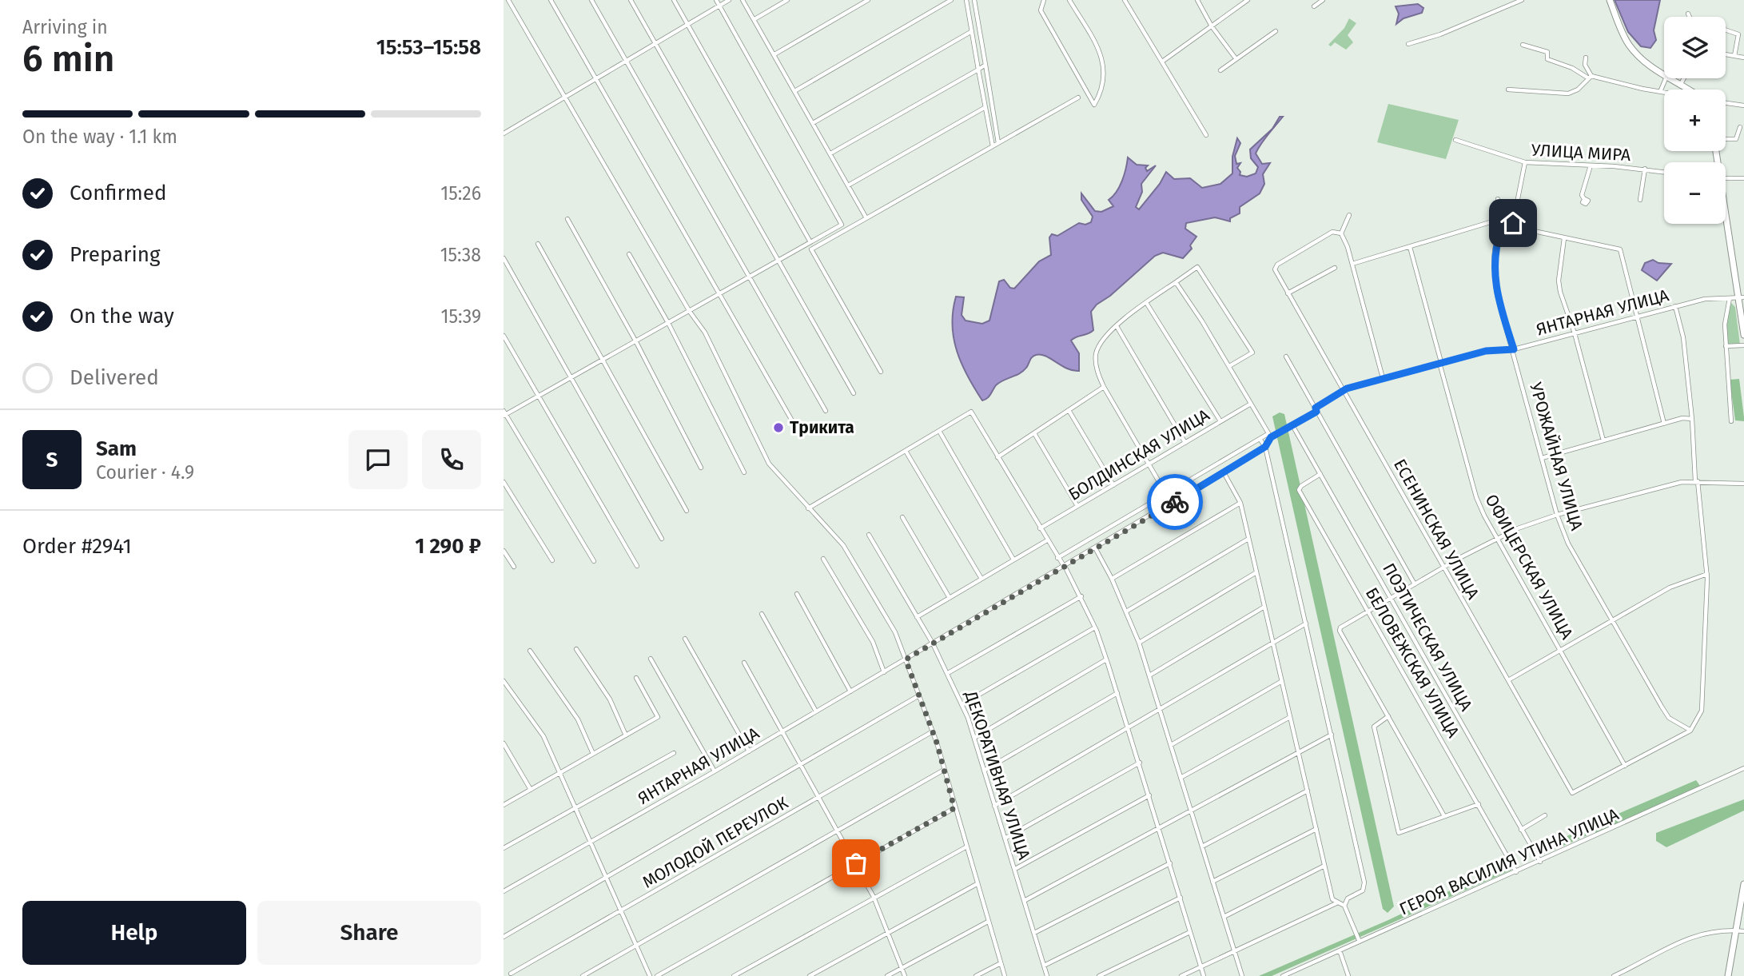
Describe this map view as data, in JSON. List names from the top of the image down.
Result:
{
  "streets": {
    "street": [
      "УЛИЦА МИРА",
      "ЯНТАРНАЯ УЛИЦА",
      "БОЛДИНСКАЯ УЛИЦА",
      "УРОЖАЙНАЯ УЛИЦА",
      "ЕСЕНИНСКАЯ УЛИЦА",
      "ОФИЦЕРСКАЯ УЛИЦА",
      "ПОЭТИЧЕСКАЯ УЛИЦА",
      "БЕЛОВЕЖСКАЯ УЛИЦА",
      "ДЕКОРАТИВНАЯ УЛИЦА",
      "МОЛОДОЙ ПЕРЕУЛОК",
      "ГЕРОЯ ВАСИЛИЯ УТИНА УЛИЦА"
    ]
  },
  "crossings": [
    ["ЯНТАРНАЯ УЛИЦА", "УРОЖАЙНАЯ УЛИЦА"],
    ["ЯНТАРНАЯ УЛИЦА", "ЕСЕНИНСКАЯ УЛИЦА"],
    ["ЯНТАРНАЯ УЛИЦА", "ОФИЦЕРСКАЯ УЛИЦА"],
    ["ЯНТАРНАЯ УЛИЦА", "ПОЭТИЧЕСКАЯ УЛИЦА"],
    ["ЯНТАРНАЯ УЛИЦА", "ДЕКОРАТИВНАЯ УЛИЦА"],
    ["ЕСЕНИНСКАЯ УЛИЦА", "ОФИЦЕРСКАЯ УЛИЦА"],
    ["ПОЭТИЧЕСКАЯ УЛИЦА", "БЕЛОВЕЖСКАЯ УЛИЦА"],
    ["ПОЭТИЧЕСКАЯ УЛИЦА", "ГЕРОЯ ВАСИЛИЯ УТИНА УЛИЦА"],
    ["БЕЛОВЕЖСКАЯ УЛИЦА", "ГЕРОЯ ВАСИЛИЯ УТИНА УЛИЦА"]
  ],
  "places": ["Трикита"],
  "page": {
    "heading": ["6 min", "Arriving in", "15:53–15:58"],
    "panel": [
      "Sam",
      "Courier · 4.9",
      "Order #2941",
      "1 290 ₽"
    ],
    "map_buttons": ["+", "−"],
    "bar": "On the way · 1.1 km",
    "list": [
      ["Confirmed", "15:26"],
      ["Preparing", "15:38"],
      ["On the way", "15:39"],
      "Delivered"
    ],
    "round": "S",
    "buttons": ["Help", "Share"]
  }
}
